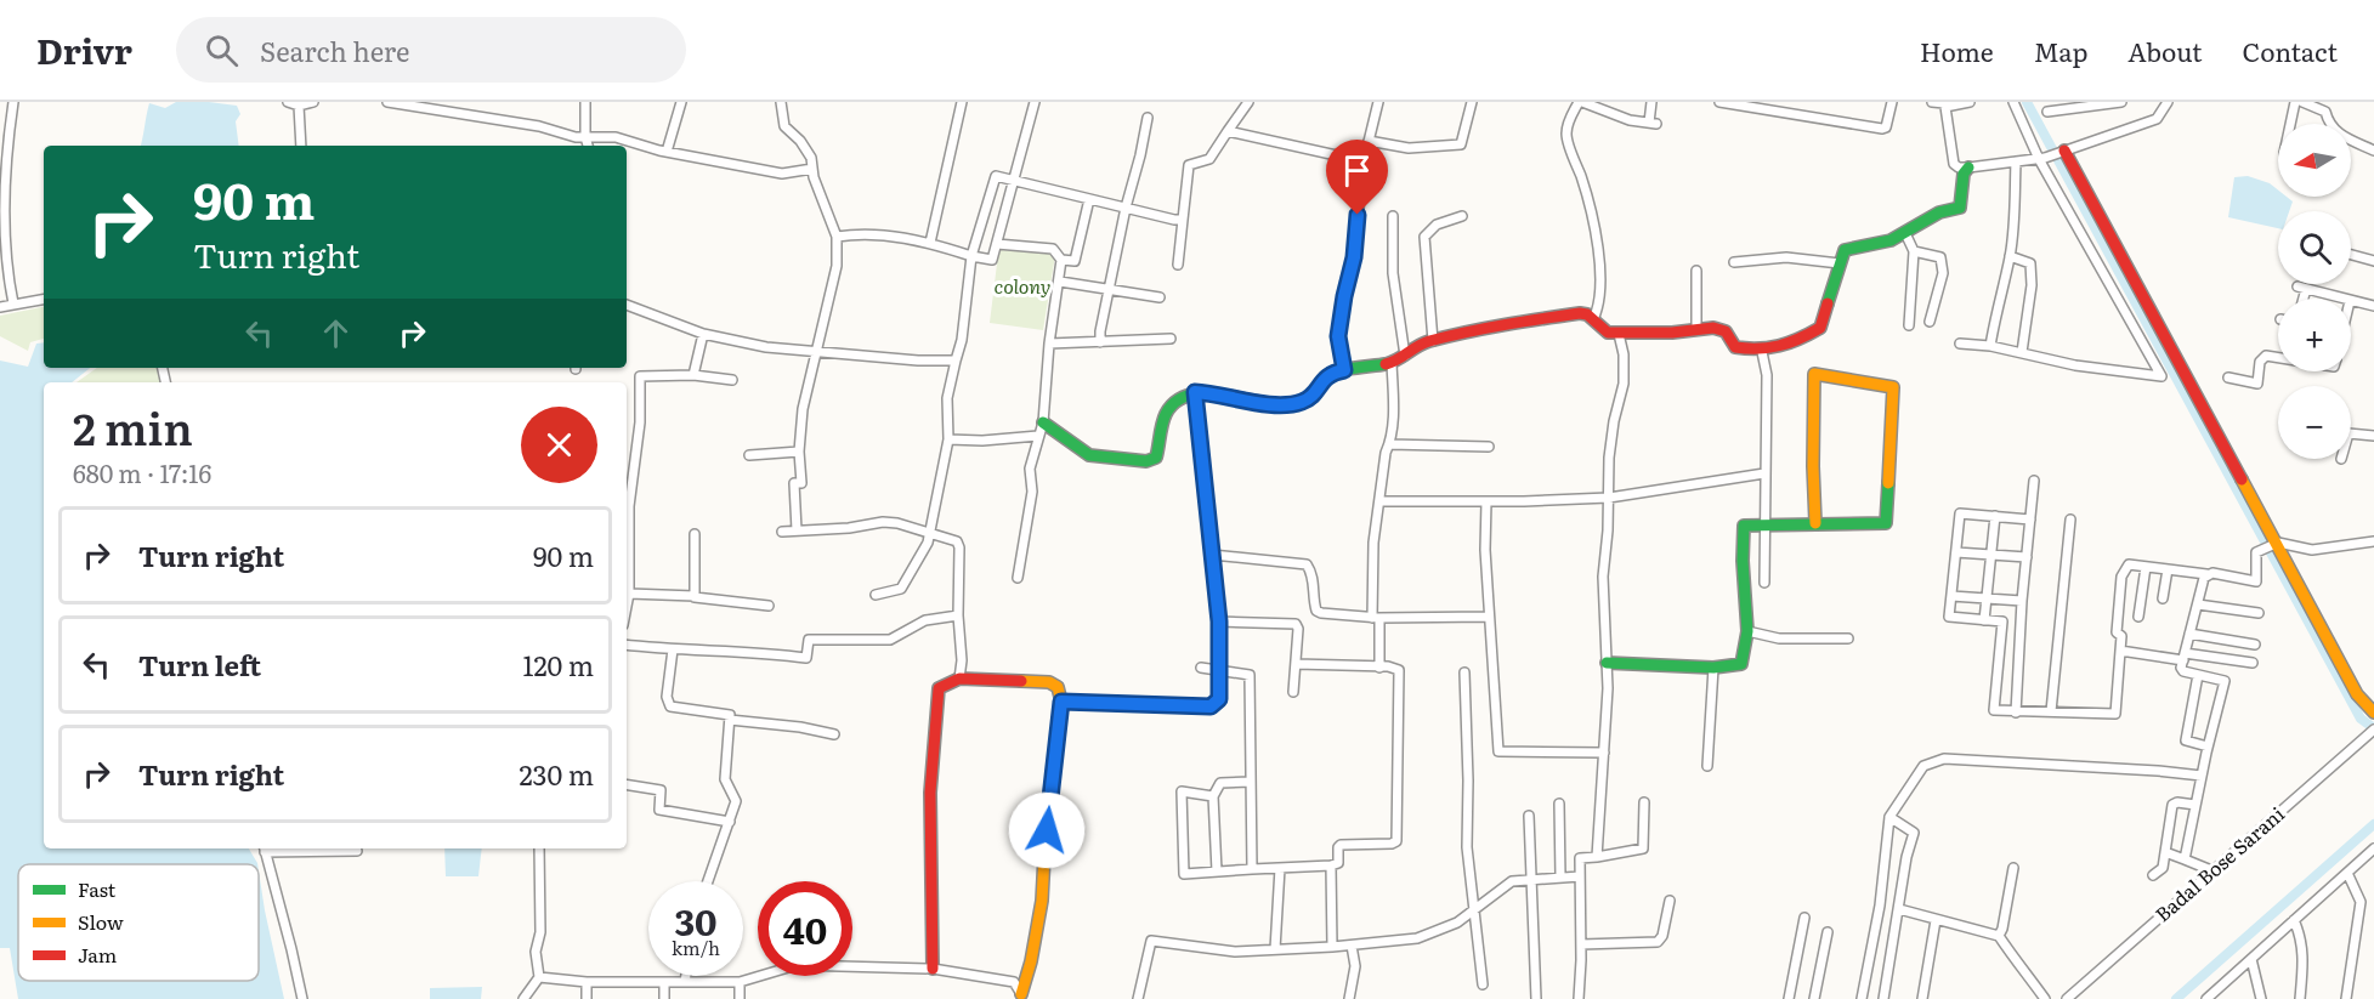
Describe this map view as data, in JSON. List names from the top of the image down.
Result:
{
  "streets": {
    "street": ["Badal Bose Sarani"]
  },
  "parks": ["colony"],
  "legend": ["Fast", "Slow", "Jam"],
  "north": "left",
  "page": {
    "header": "Drivr",
    "search": "Search here",
    "nav": [
      "Home",
      "Map",
      "About",
      "Contact"
    ],
    "map_buttons": ["+", "−"],
    "turn": ["90 m", "Turn right"],
    "heading": ["2 min", "680 m · 17:16"],
    "list": [
      {
        "name": "Turn right",
        "value": "90 m"
      },
      {
        "name": "Turn left",
        "value": "120 m"
      },
      {
        "name": "Turn right",
        "value": "230 m"
      }
    ],
    "speed": "30 km/h",
    "limit": "40"
  }
}
